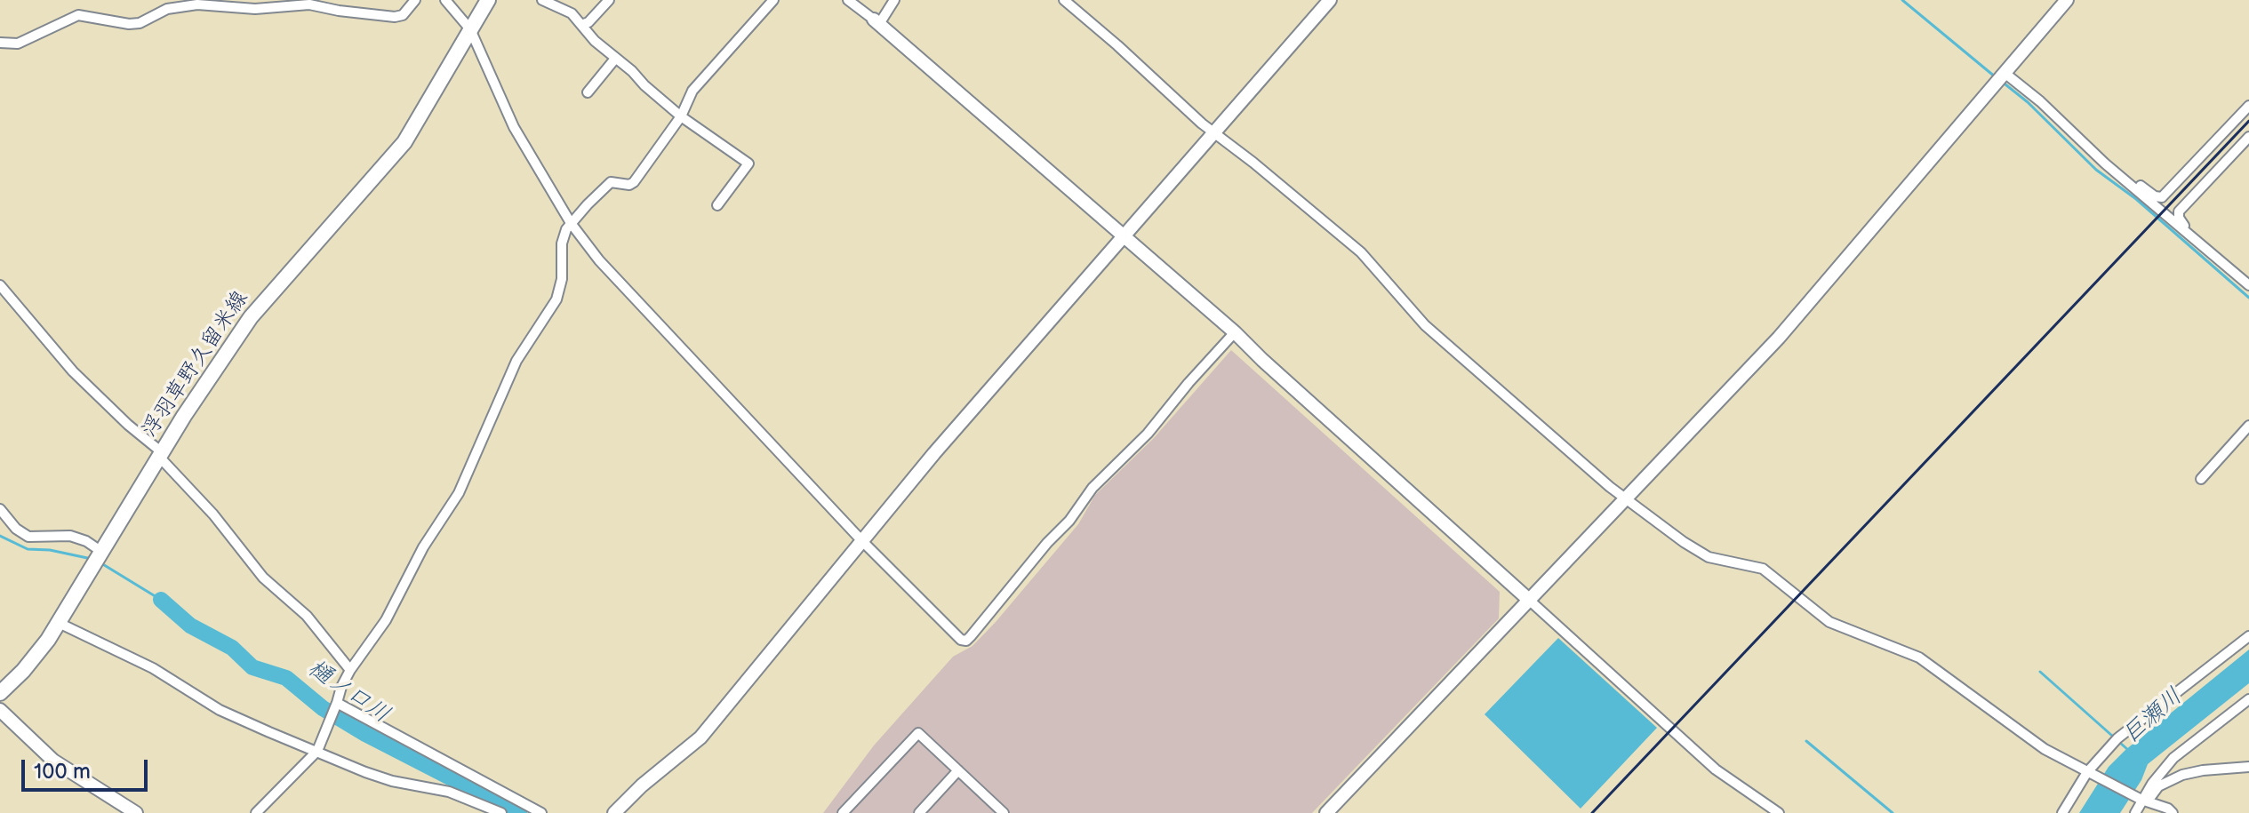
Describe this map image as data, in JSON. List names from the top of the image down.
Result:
{
  "streets": {
    "main road": ["浮羽草野久留米線"]
  },
  "water": ["樋ノ口川", "巨瀬川"],
  "scale_bar": "100 m"
}
